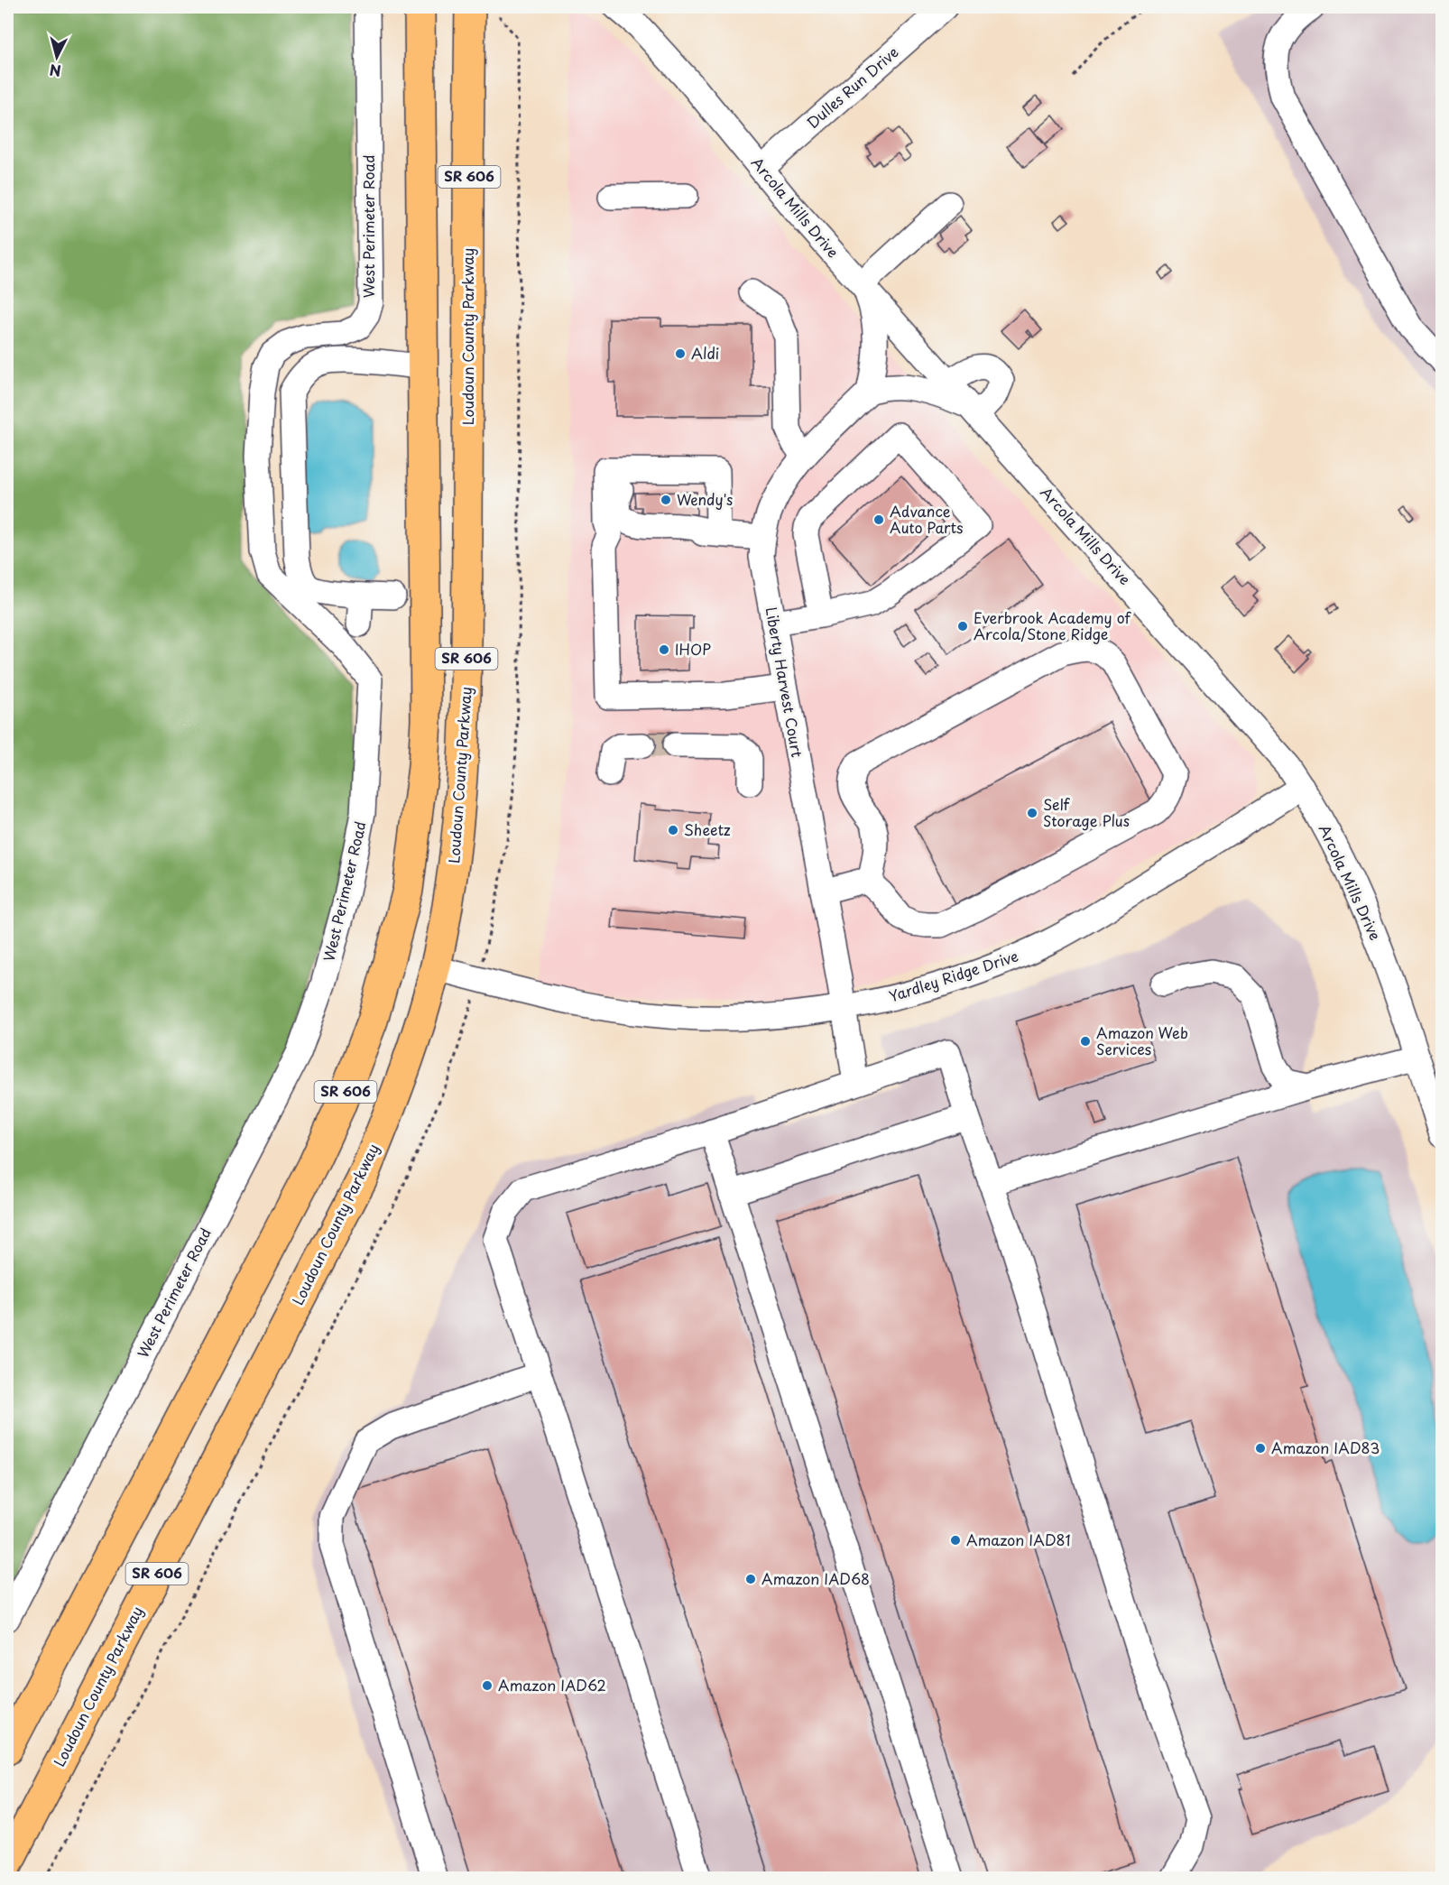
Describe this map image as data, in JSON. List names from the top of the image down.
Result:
{
  "streets": {
    "main road": ["SR 606", "Loudoun County Parkway"],
    "street": [
      "Dulles Run Drive",
      "Arcola Mills Drive",
      "West Perimeter Road",
      "Liberty Harvest Court",
      "Yardley Ridge Drive"
    ]
  },
  "crossings": [
    ["Dulles Run Drive", "Arcola Mills Drive"],
    ["Arcola Mills Drive", "Yardley Ridge Drive"],
    ["Loudoun County Parkway", "Yardley Ridge Drive"],
    ["Liberty Harvest Court", "Yardley Ridge Drive"]
  ],
  "places": [
    "Aldi",
    "Wendy's",
    "Advance Auto Parts",
    "Everbrook Academy of Arcola/Stone Ridge",
    "IHOP",
    "Self Storage Plus",
    "Sheetz",
    "Amazon Web Services",
    "Amazon IAD83",
    "Amazon IAD81",
    "Amazon IAD68",
    "Amazon IAD62"
  ],
  "north": "bottom"
}
